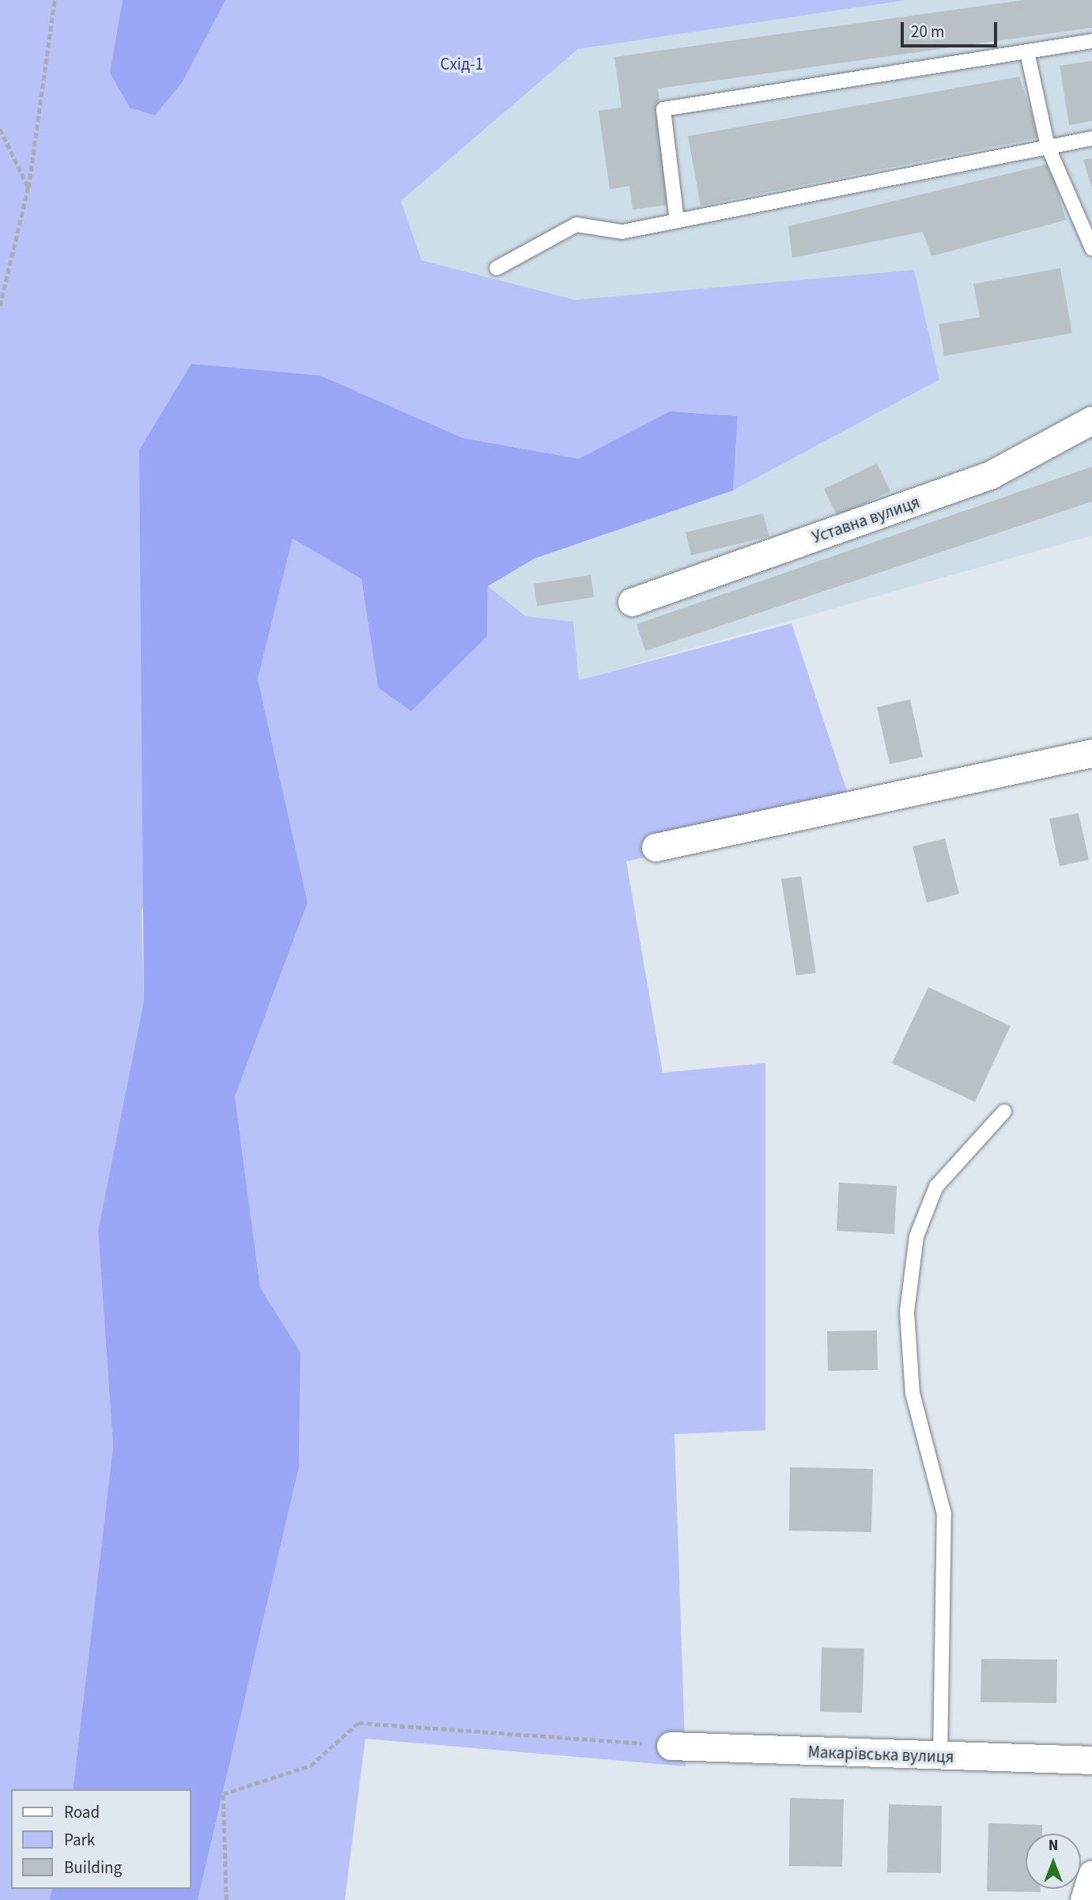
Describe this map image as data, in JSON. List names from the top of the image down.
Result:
{
  "streets": {
    "street": ["Уставна вулиця", "Макарівська вулиця"]
  },
  "parks": ["Схід-1"],
  "legend": ["Road", "Park", "Building"],
  "scale_bar": "20 m",
  "north": "top"
}
